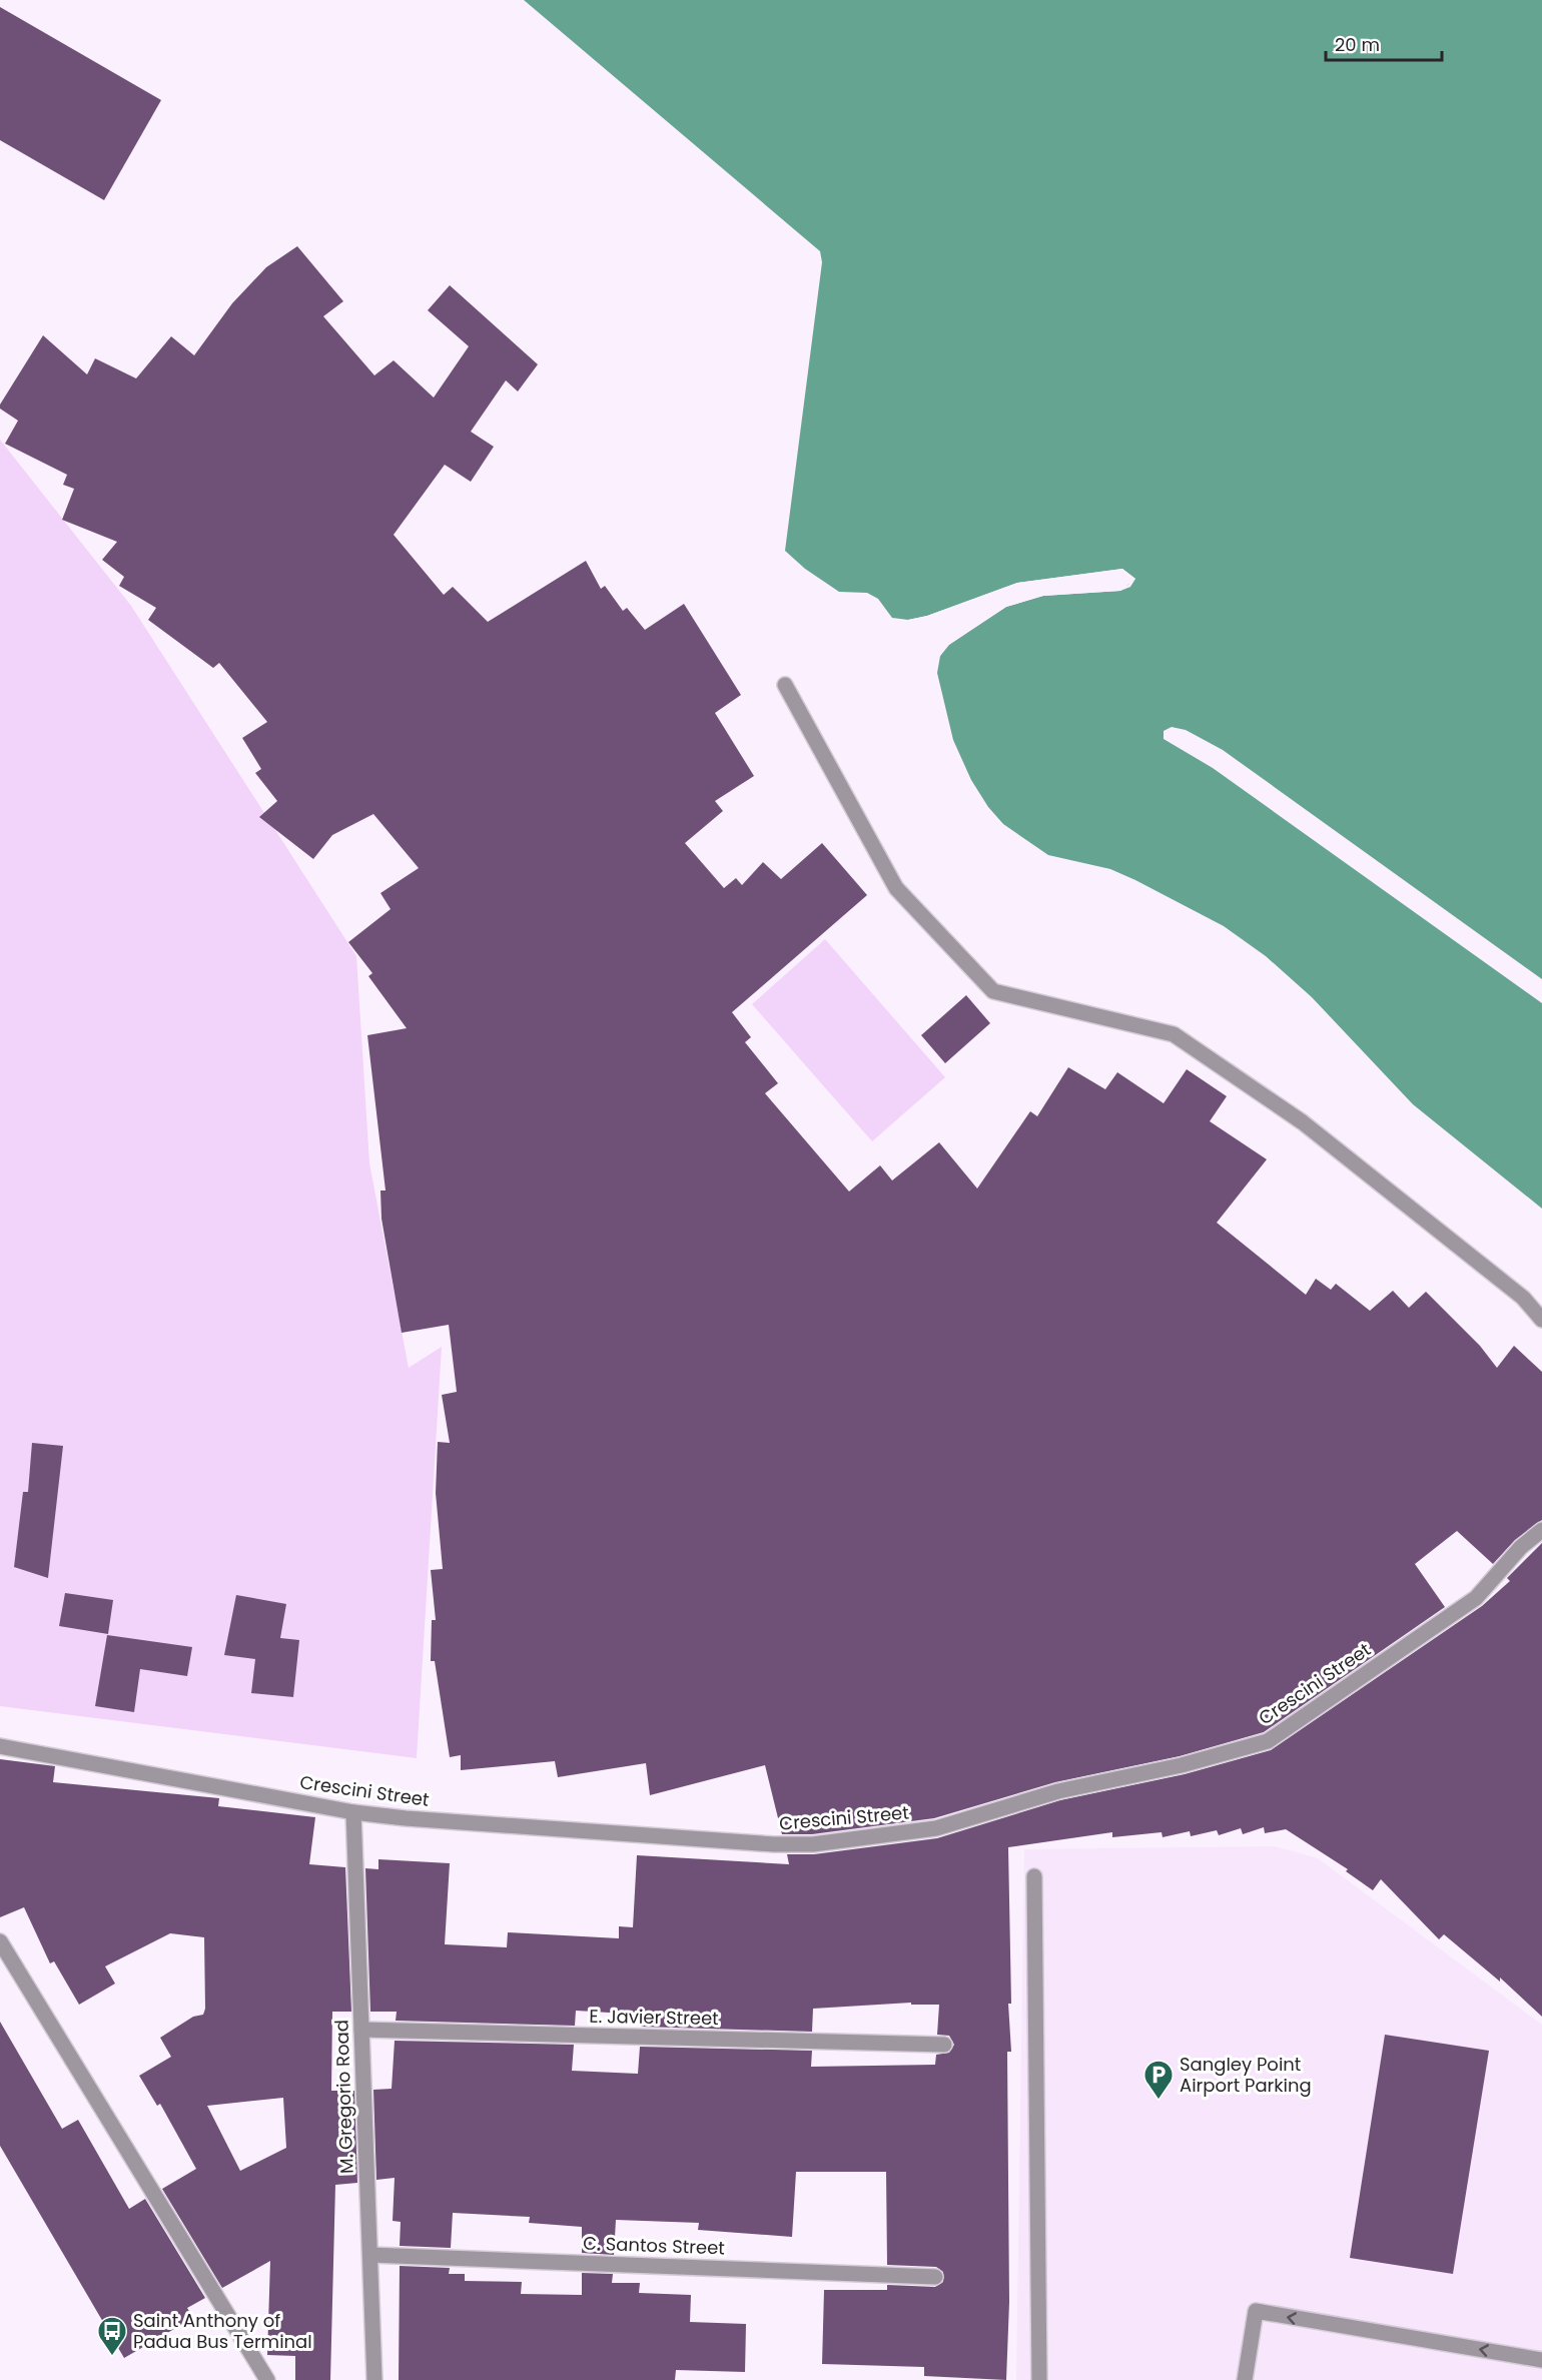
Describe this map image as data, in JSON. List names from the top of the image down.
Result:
{
  "streets": {
    "street": [
      "Crescini Street",
      "E. Javier Street",
      "M. Gregorio Road",
      "C. Santos Street"
    ]
  },
  "crossings": [
    ["Crescini Street", "M. Gregorio Road"],
    ["E. Javier Street", "M. Gregorio Road"],
    ["M. Gregorio Road", "C. Santos Street"]
  ],
  "places": {
    "parking": ["Sangley Point Airport Parking"],
    "bus stop": ["Saint Anthony of Padua Bus Terminal"]
  },
  "scale_bar": "20 m"
}
